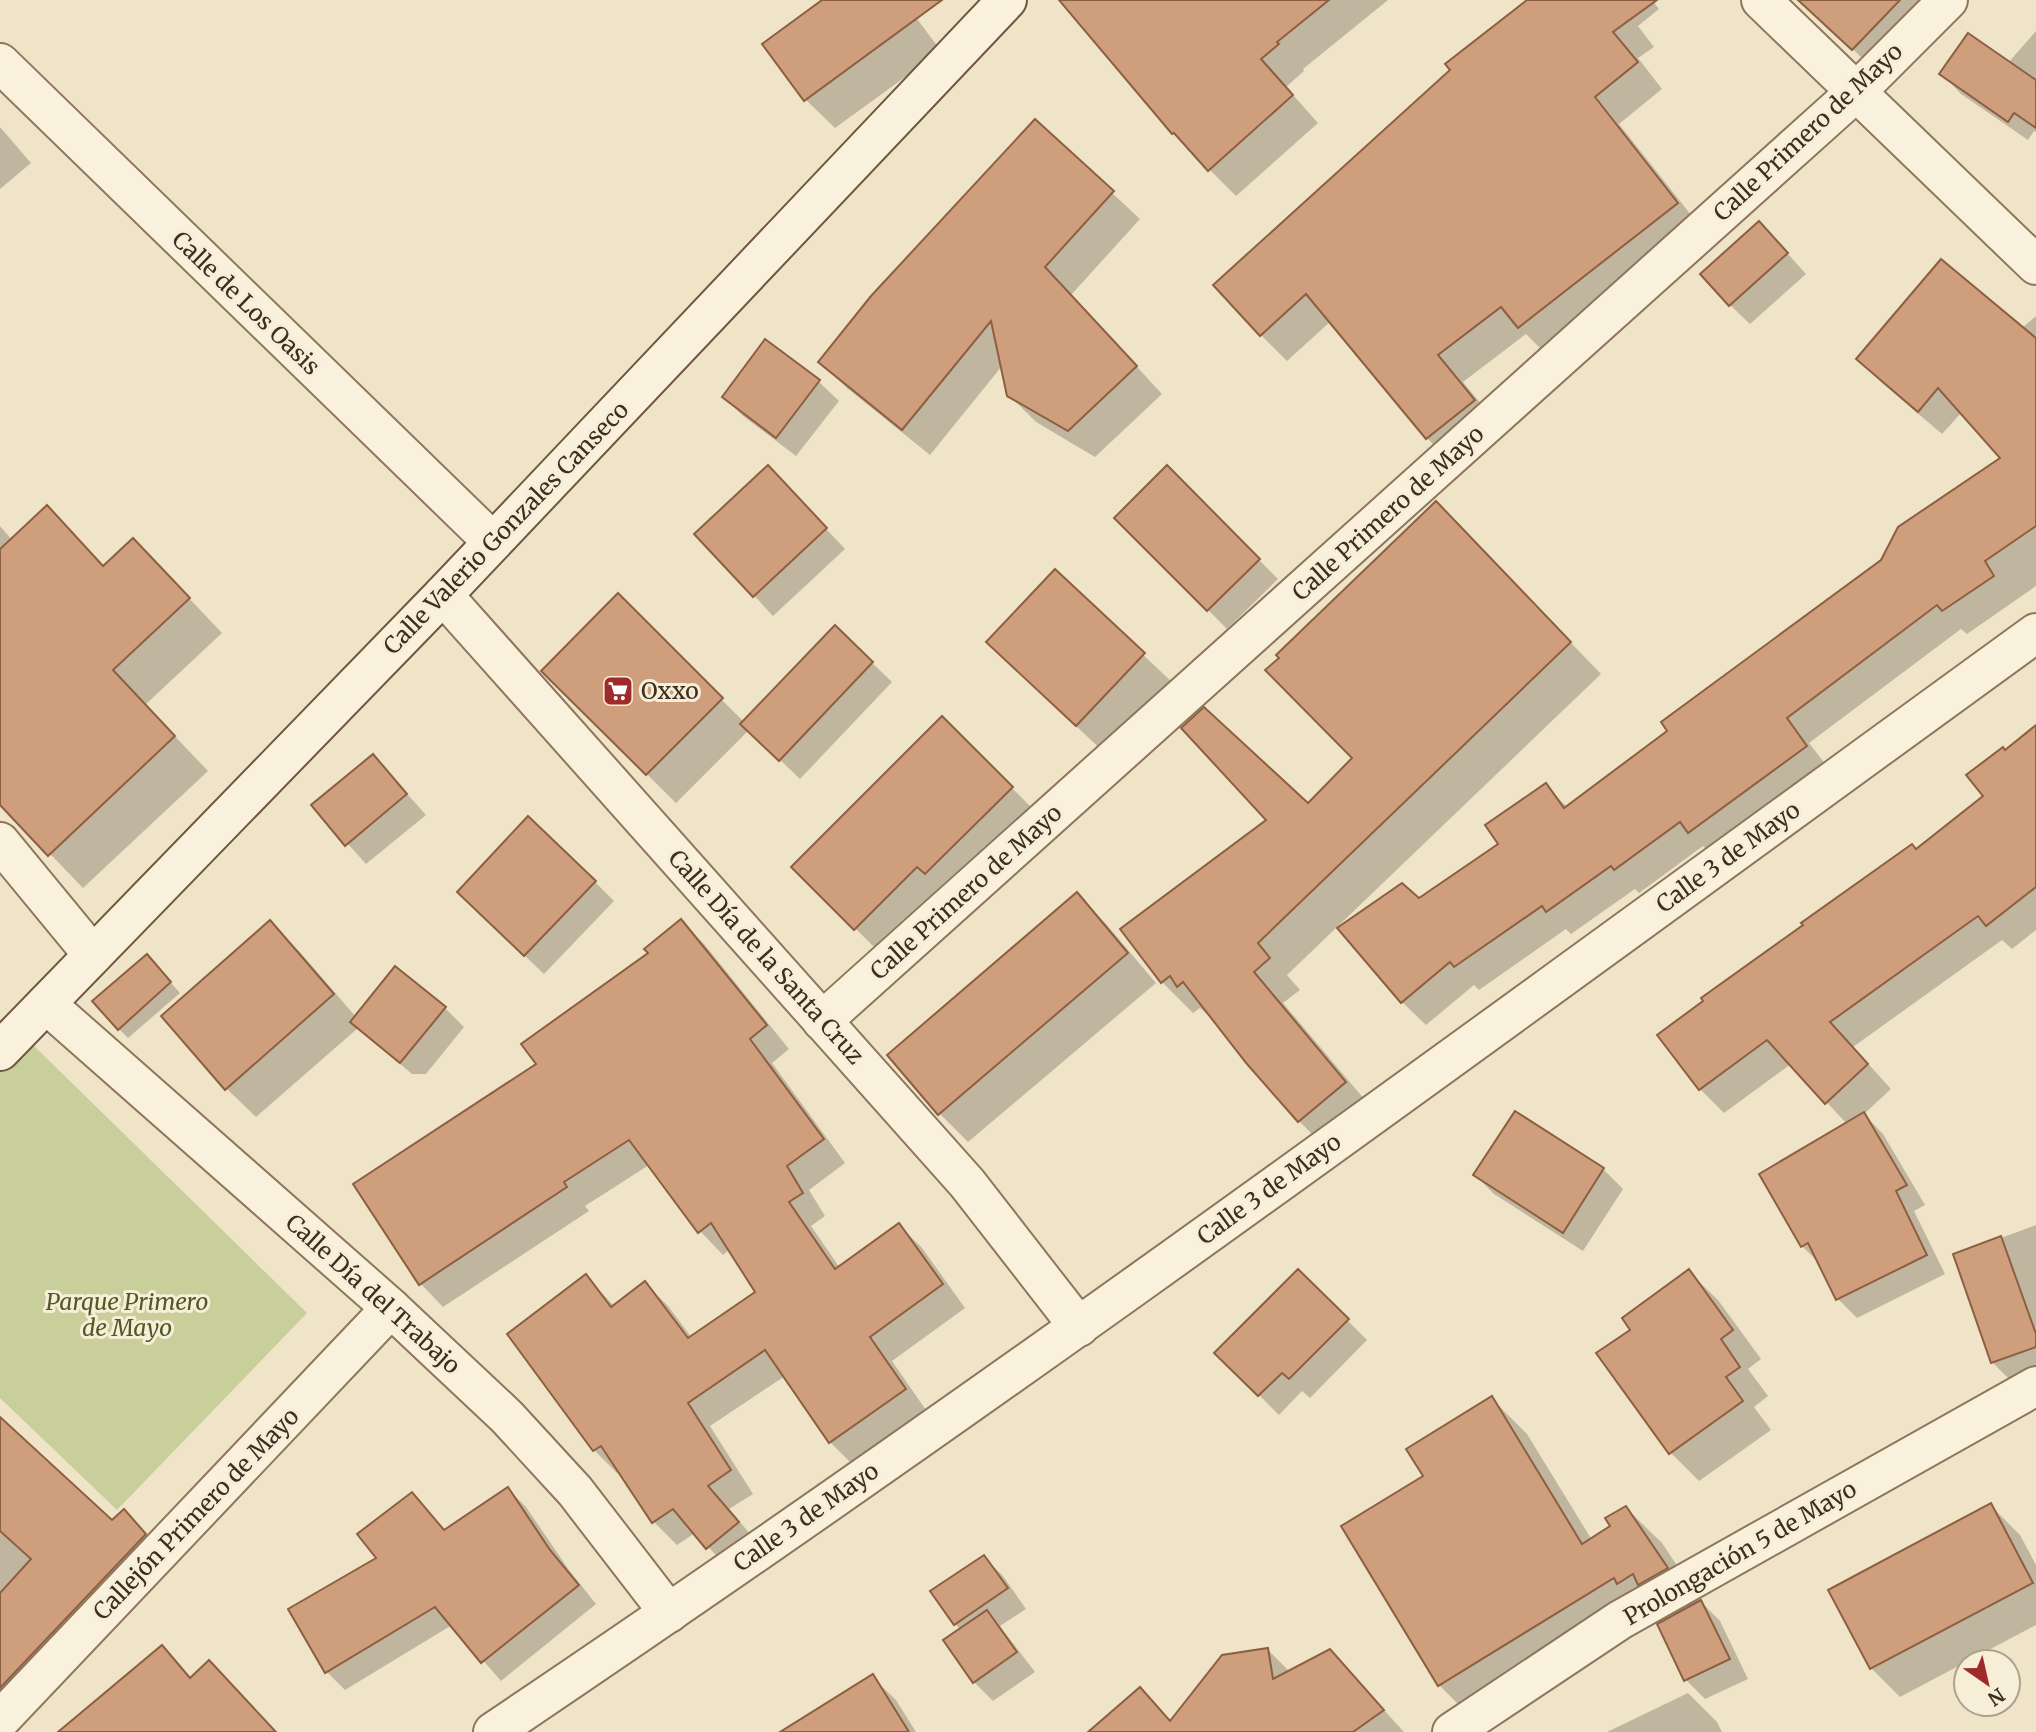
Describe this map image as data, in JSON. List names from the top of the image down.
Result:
{
  "streets": {
    "street": [
      "Calle Primero de Mayo",
      "Calle de Los Oasis",
      "Calle Valerio Gonzales Canseco",
      "Calle 3 de Mayo",
      "Calle Día de la Santa Cruz",
      "Calle Día del Trabajo",
      "Callejón Primero de Mayo",
      "Prolongación 5 de Mayo"
    ]
  },
  "crossings": [
    ["Calle Primero de Mayo", "Calle Día de la Santa Cruz"],
    ["Calle de Los Oasis", "Calle Valerio Gonzales Canseco"],
    ["Calle Valerio Gonzales Canseco", "Calle Día de la Santa Cruz"],
    ["Calle Valerio Gonzales Canseco", "Calle Día del Trabajo"],
    ["Calle 3 de Mayo", "Calle Día de la Santa Cruz"],
    ["Calle 3 de Mayo", "Calle Día del Trabajo"],
    ["Calle Día del Trabajo", "Callejón Primero de Mayo"]
  ],
  "parks": ["Parque Primero de Mayo"],
  "places": {
    "supermarket": ["Oxxo"]
  },
  "north": "bottom right"
}
